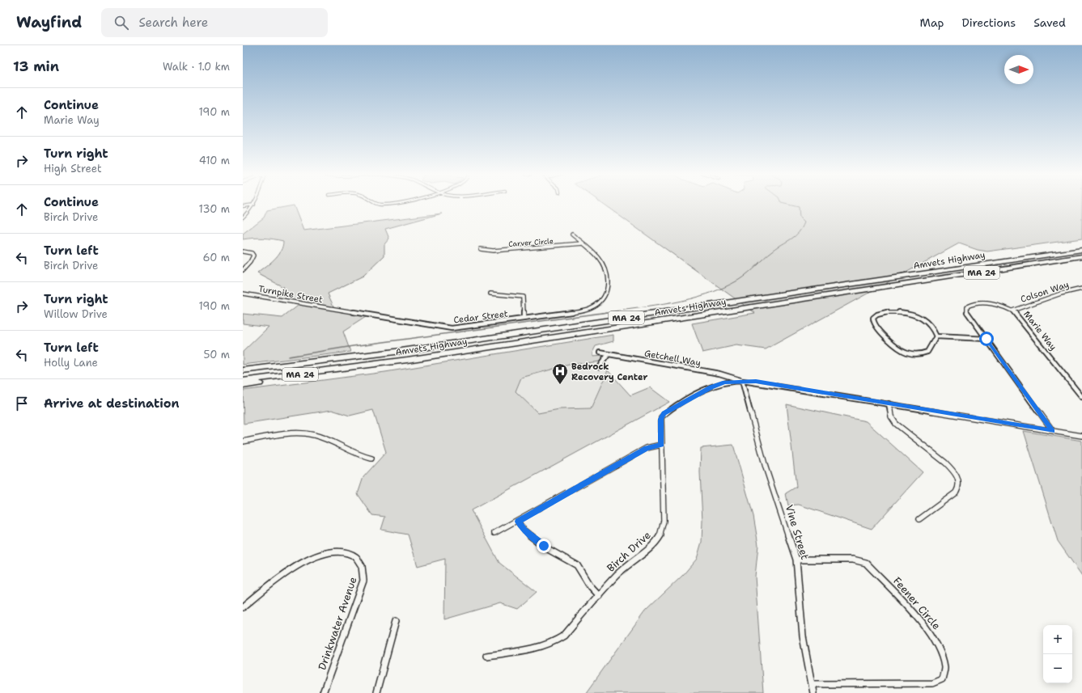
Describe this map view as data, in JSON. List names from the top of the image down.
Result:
{
  "streets": {
    "highway": ["Amvets Highway", "MA 24"],
    "street": [
      "Carver Circle",
      "Colson Way",
      "Turnpike Street",
      "Cedar Street",
      "Marie Way",
      "Getchell Way",
      "Vine Street",
      "Birch Drive",
      "Feener Circle",
      "Drinkwater Avenue"
    ]
  },
  "crossings": [
    ["Carver Circle", "Cedar Street"],
    ["Colson Way", "Marie Way"],
    ["Turnpike Street", "Cedar Street"],
    ["Getchell Way", "Vine Street"],
    ["Getchell Way", "Birch Drive"],
    ["Vine Street", "Birch Drive"],
    ["Vine Street", "Feener Circle"]
  ],
  "places": {
    "hospital": ["Bedrock Recovery Center"]
  },
  "north": "right",
  "page": {
    "header": "Wayfind",
    "search": "Search here",
    "nav": ["Map", "Directions", "Saved"],
    "heading": ["13 min", "Walk · 1.0 km"],
    "list": [
      ["Continue", "Marie Way", "190 m"],
      ["Turn right", "High Street", "410 m"],
      ["Continue", "Birch Drive", "130 m"],
      ["Turn left", "Birch Drive", "60 m"],
      ["Turn right", "Willow Drive", "190 m"],
      ["Turn left", "Holly Lane", "50 m"],
      "Arrive at destination"
    ],
    "map_buttons": ["+", "−"]
  }
}
